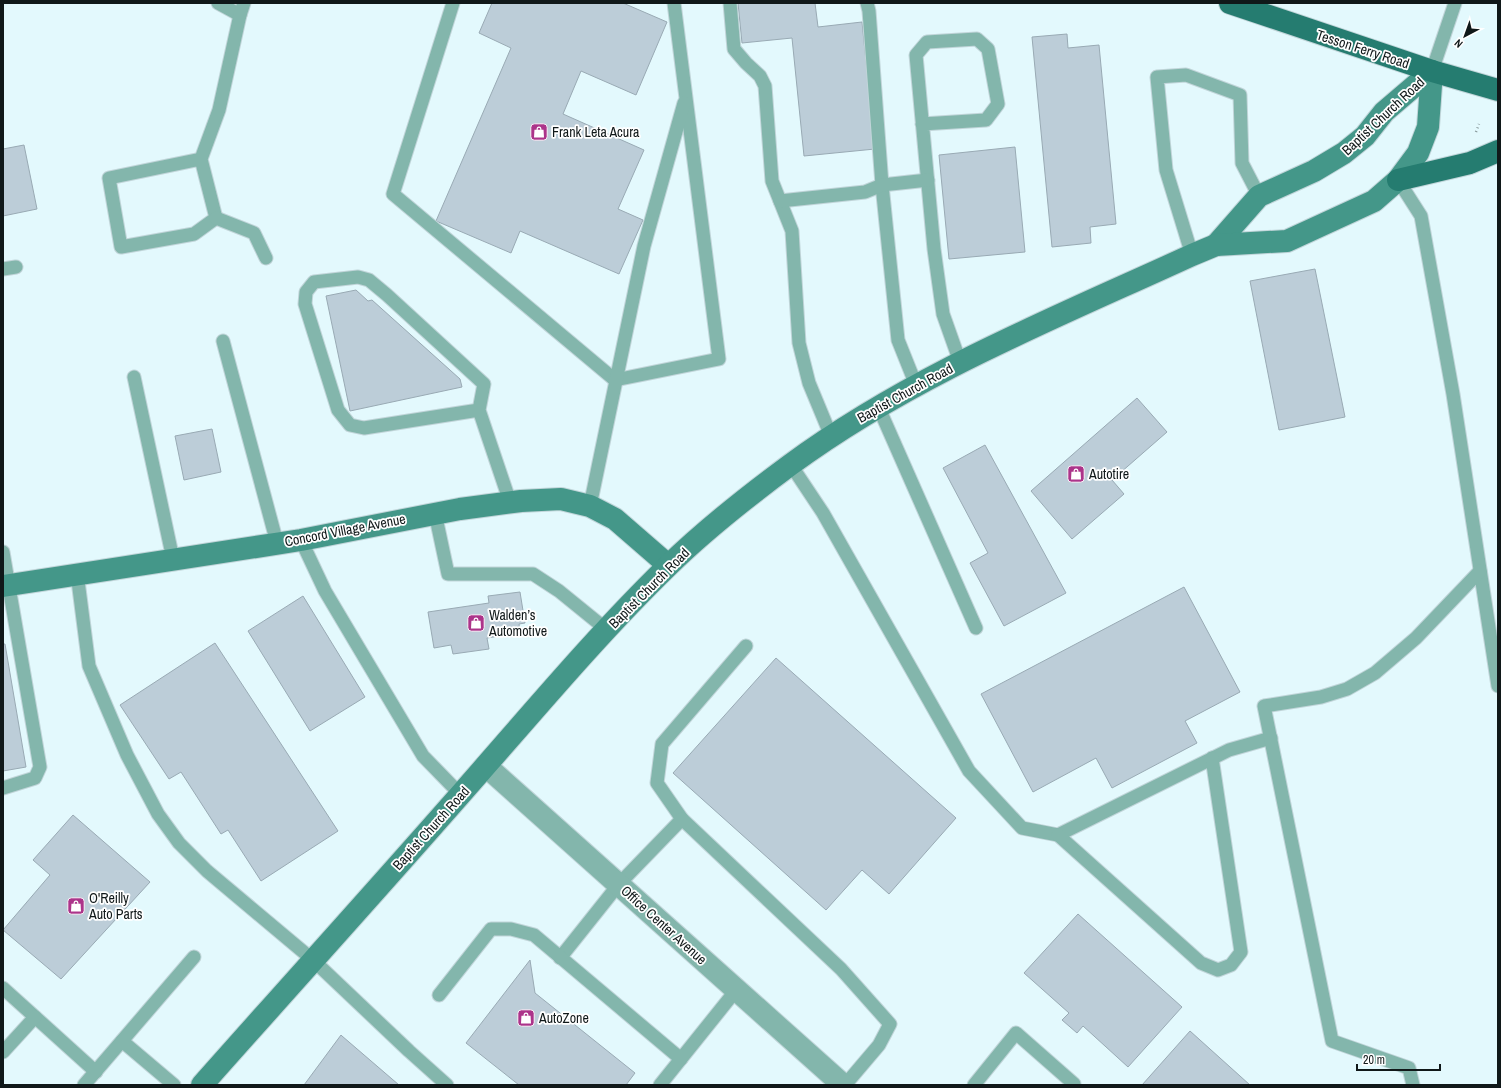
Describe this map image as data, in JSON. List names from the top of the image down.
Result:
{
  "streets": {
    "main road": ["Tesson Ferry Road"],
    "street": ["Baptist Church Road", "Concord Village Avenue", "Office Center Avenue"]
  },
  "crossings": [
    ["Tesson Ferry Road", "Baptist Church Road"],
    ["Baptist Church Road", "Concord Village Avenue"],
    ["Baptist Church Road", "Office Center Avenue"]
  ],
  "places": {
    "shop": [
      "Frank Leta Acura",
      "Autotire",
      "Walden’s Automotive",
      "O'Reilly Auto Parts",
      "AutoZone"
    ]
  },
  "scale_bar": "20 m",
  "north": "bottom left"
}
